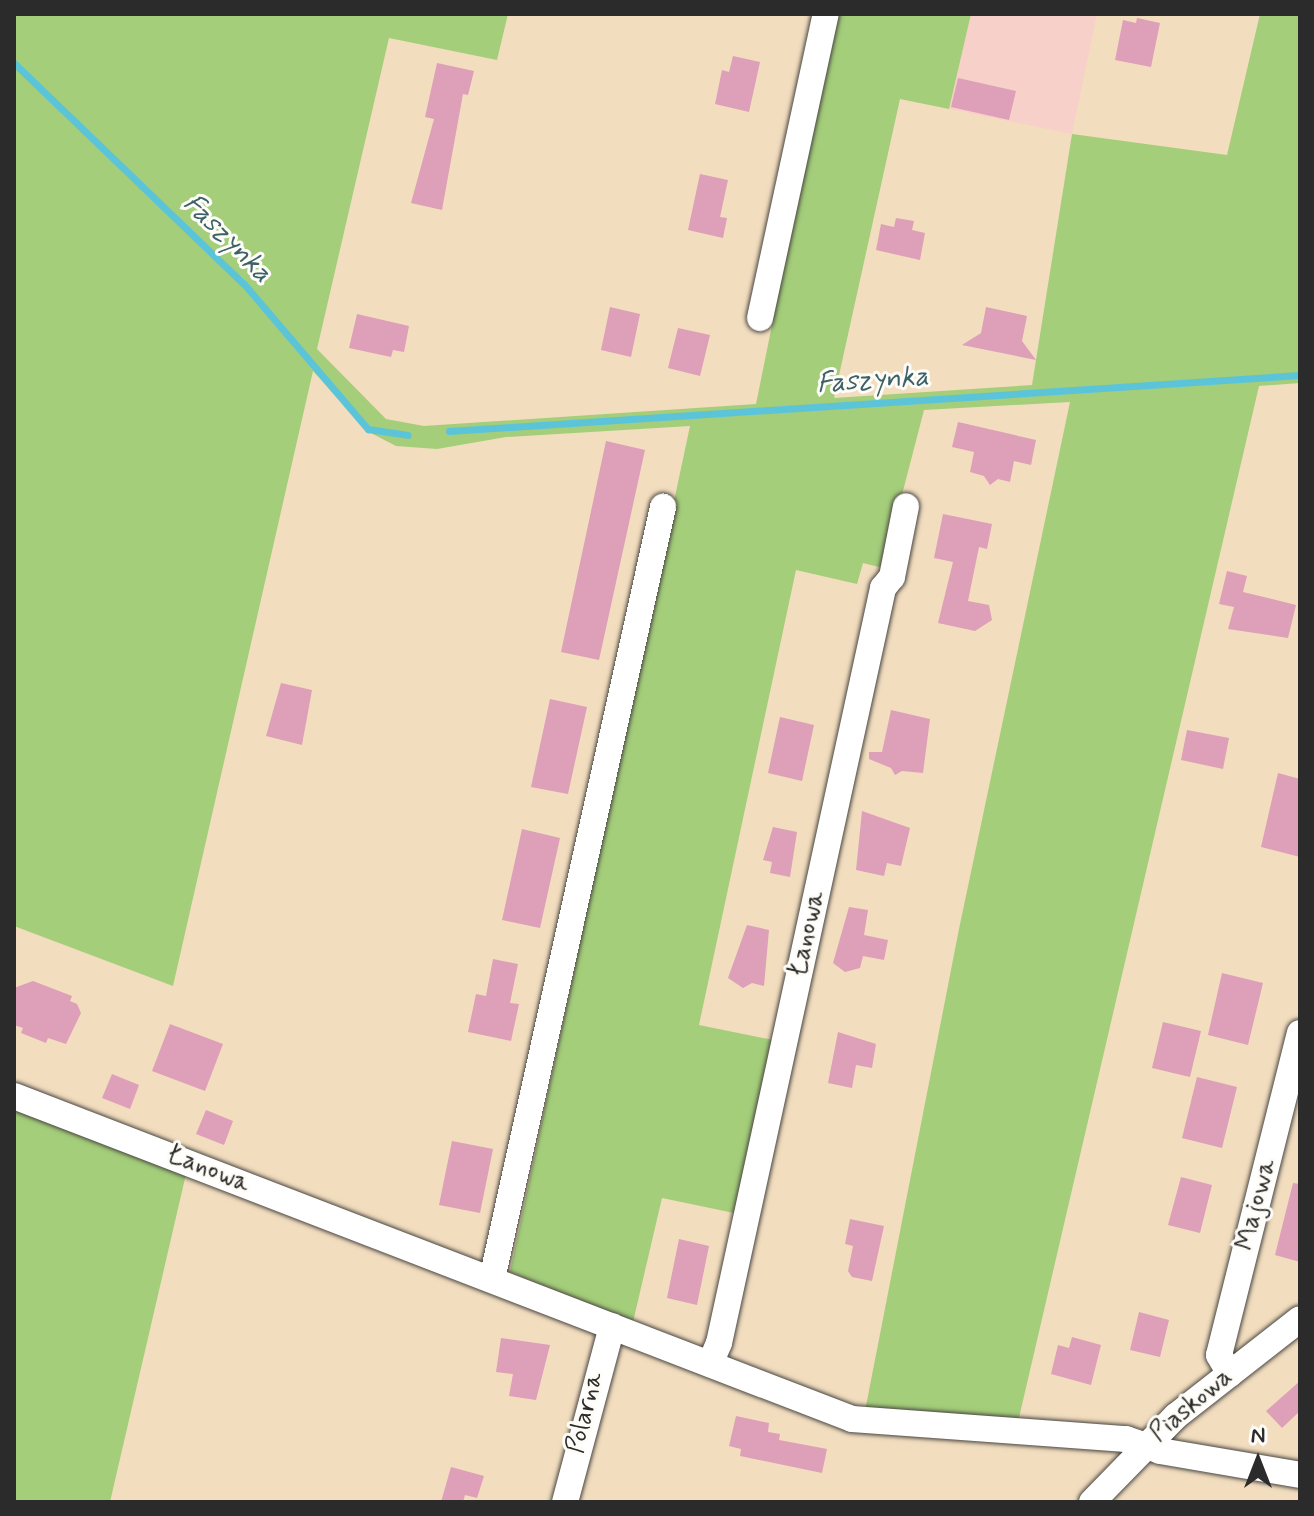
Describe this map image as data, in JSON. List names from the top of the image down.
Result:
{
  "streets": {
    "street": [
      "Łanowa",
      "Majowa",
      "Piaskowa",
      "Polarna"
    ]
  },
  "crossings": [
    ["Łanowa", "Piaskowa"],
    ["Łanowa", "Polarna"],
    ["Majowa", "Piaskowa"]
  ],
  "water": ["Faszynka"],
  "north": "top"
}
